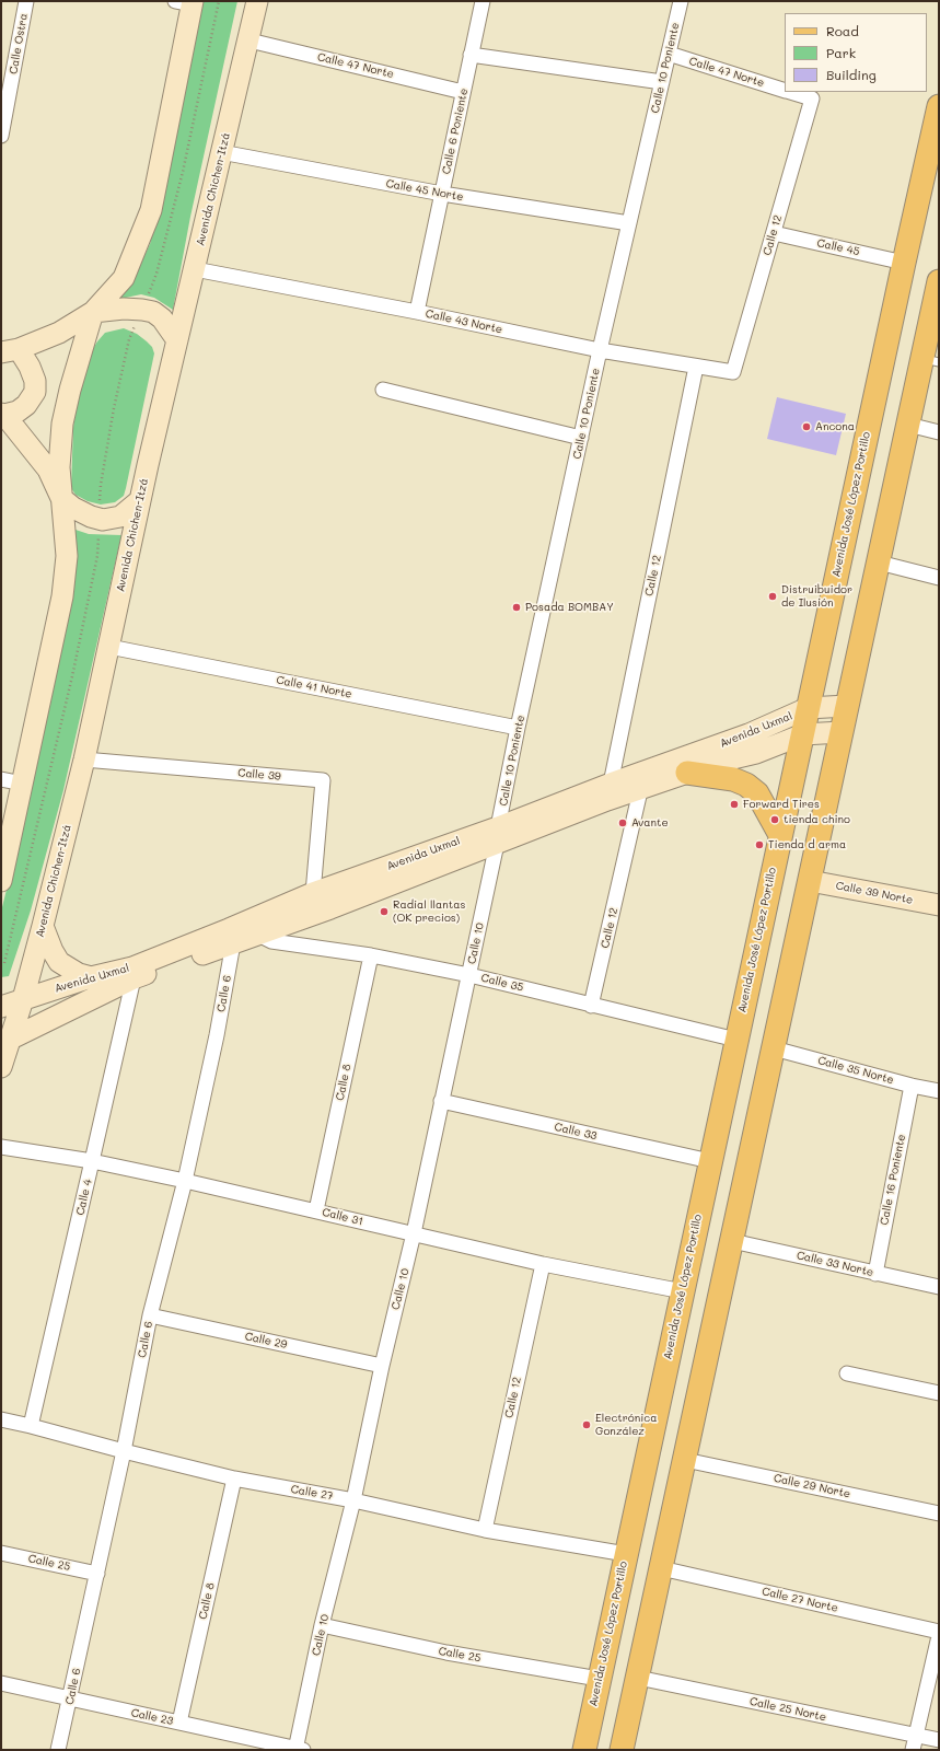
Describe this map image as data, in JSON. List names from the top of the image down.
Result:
{
  "streets": {
    "main road": [
      "Avenida Chichen-Itzá",
      "Avenida José López Portillo",
      "Avenida Uxmal",
      "Calle 39 Norte"
    ],
    "street": [
      "Calle Ostra",
      "Calle 47 Norte",
      "Calle 10 Poniente",
      "Calle 6 Poniente",
      "Calle 45 Norte",
      "Calle 12",
      "Calle 45",
      "Calle 43 Norte",
      "Calle 41 Norte",
      "Calle 39",
      "Calle 10",
      "Calle 35",
      "Calle 6",
      "Calle 35 Norte",
      "Calle 8",
      "Calle 33",
      "Calle 16 Poniente",
      "Calle 4",
      "Calle 31",
      "Calle 33 Norte",
      "Calle 29",
      "Calle 29 Norte",
      "Calle 27",
      "Calle 25",
      "Calle 27 Norte",
      "Calle 25 Norte",
      "Calle 23"
    ]
  },
  "crossings": [
    ["Calle 47 Norte", "Calle 10 Poniente"],
    ["Calle 47 Norte", "Calle 6 Poniente"],
    ["Calle 47 Norte", "Avenida Chichen-Itzá"],
    ["Calle 47 Norte", "Calle 12"],
    ["Calle 10 Poniente", "Calle 45 Norte"],
    ["Calle 10 Poniente", "Calle 43 Norte"],
    ["Calle 10 Poniente", "Calle 41 Norte"],
    ["Calle 10 Poniente", "Avenida Uxmal"],
    ["Calle 10 Poniente", "Calle 10"],
    ["Calle 6 Poniente", "Calle 45 Norte"],
    ["Calle 6 Poniente", "Calle 43 Norte"],
    ["Avenida Chichen-Itzá", "Calle 45 Norte"],
    ["Avenida Chichen-Itzá", "Calle 43 Norte"],
    ["Avenida Chichen-Itzá", "Calle 41 Norte"],
    ["Avenida Chichen-Itzá", "Avenida Uxmal"],
    ["Avenida Chichen-Itzá", "Calle 39"],
    ["Calle 12", "Calle 45"],
    ["Calle 12", "Calle 43 Norte"],
    ["Calle 12", "Avenida Uxmal"],
    ["Calle 12", "Calle 35"],
    ["Calle 12", "Calle 31"],
    ["Calle 12", "Calle 27"],
    ["Calle 45", "Avenida José López Portillo"],
    ["Avenida José López Portillo", "Avenida Uxmal"],
    ["Avenida José López Portillo", "Calle 35"],
    ["Avenida José López Portillo", "Calle 33"],
    ["Avenida José López Portillo", "Calle 31"],
    ["Avenida José López Portillo", "Calle 27"],
    ["Avenida José López Portillo", "Calle 25"],
    ["Avenida Uxmal", "Calle 39"],
    ["Avenida Uxmal", "Calle 10"],
    ["Avenida Uxmal", "Calle 35"],
    ["Avenida Uxmal", "Calle 6"],
    ["Avenida Uxmal", "Calle 4"],
    ["Calle 10", "Calle 35"],
    ["Calle 10", "Calle 33"],
    ["Calle 10", "Calle 31"],
    ["Calle 10", "Calle 29"],
    ["Calle 10", "Calle 27"],
    ["Calle 10", "Calle 25"],
    ["Calle 10", "Calle 23"],
    ["Calle 35", "Calle 8"],
    ["Calle 6", "Calle 31"],
    ["Calle 6", "Calle 29"],
    ["Calle 6", "Calle 27"],
    ["Calle 6", "Calle 25"],
    ["Calle 6", "Calle 23"],
    ["Calle 35 Norte", "Calle 16 Poniente"],
    ["Calle 8", "Calle 31"],
    ["Calle 8", "Calle 27"],
    ["Calle 8", "Calle 23"],
    ["Calle 16 Poniente", "Calle 33 Norte"],
    ["Calle 4", "Calle 31"],
    ["Calle 4", "Calle 27"]
  ],
  "places": [
    "Ancona",
    "Distruibuidor de Ilusión",
    "Posada BOMBAY",
    "Forward Tires",
    "tienda chino",
    "Avante",
    "Tienda d arma",
    "Radial llantas (OK precios)",
    "Electrónica González"
  ],
  "legend": ["Road", "Park", "Building"]
}
